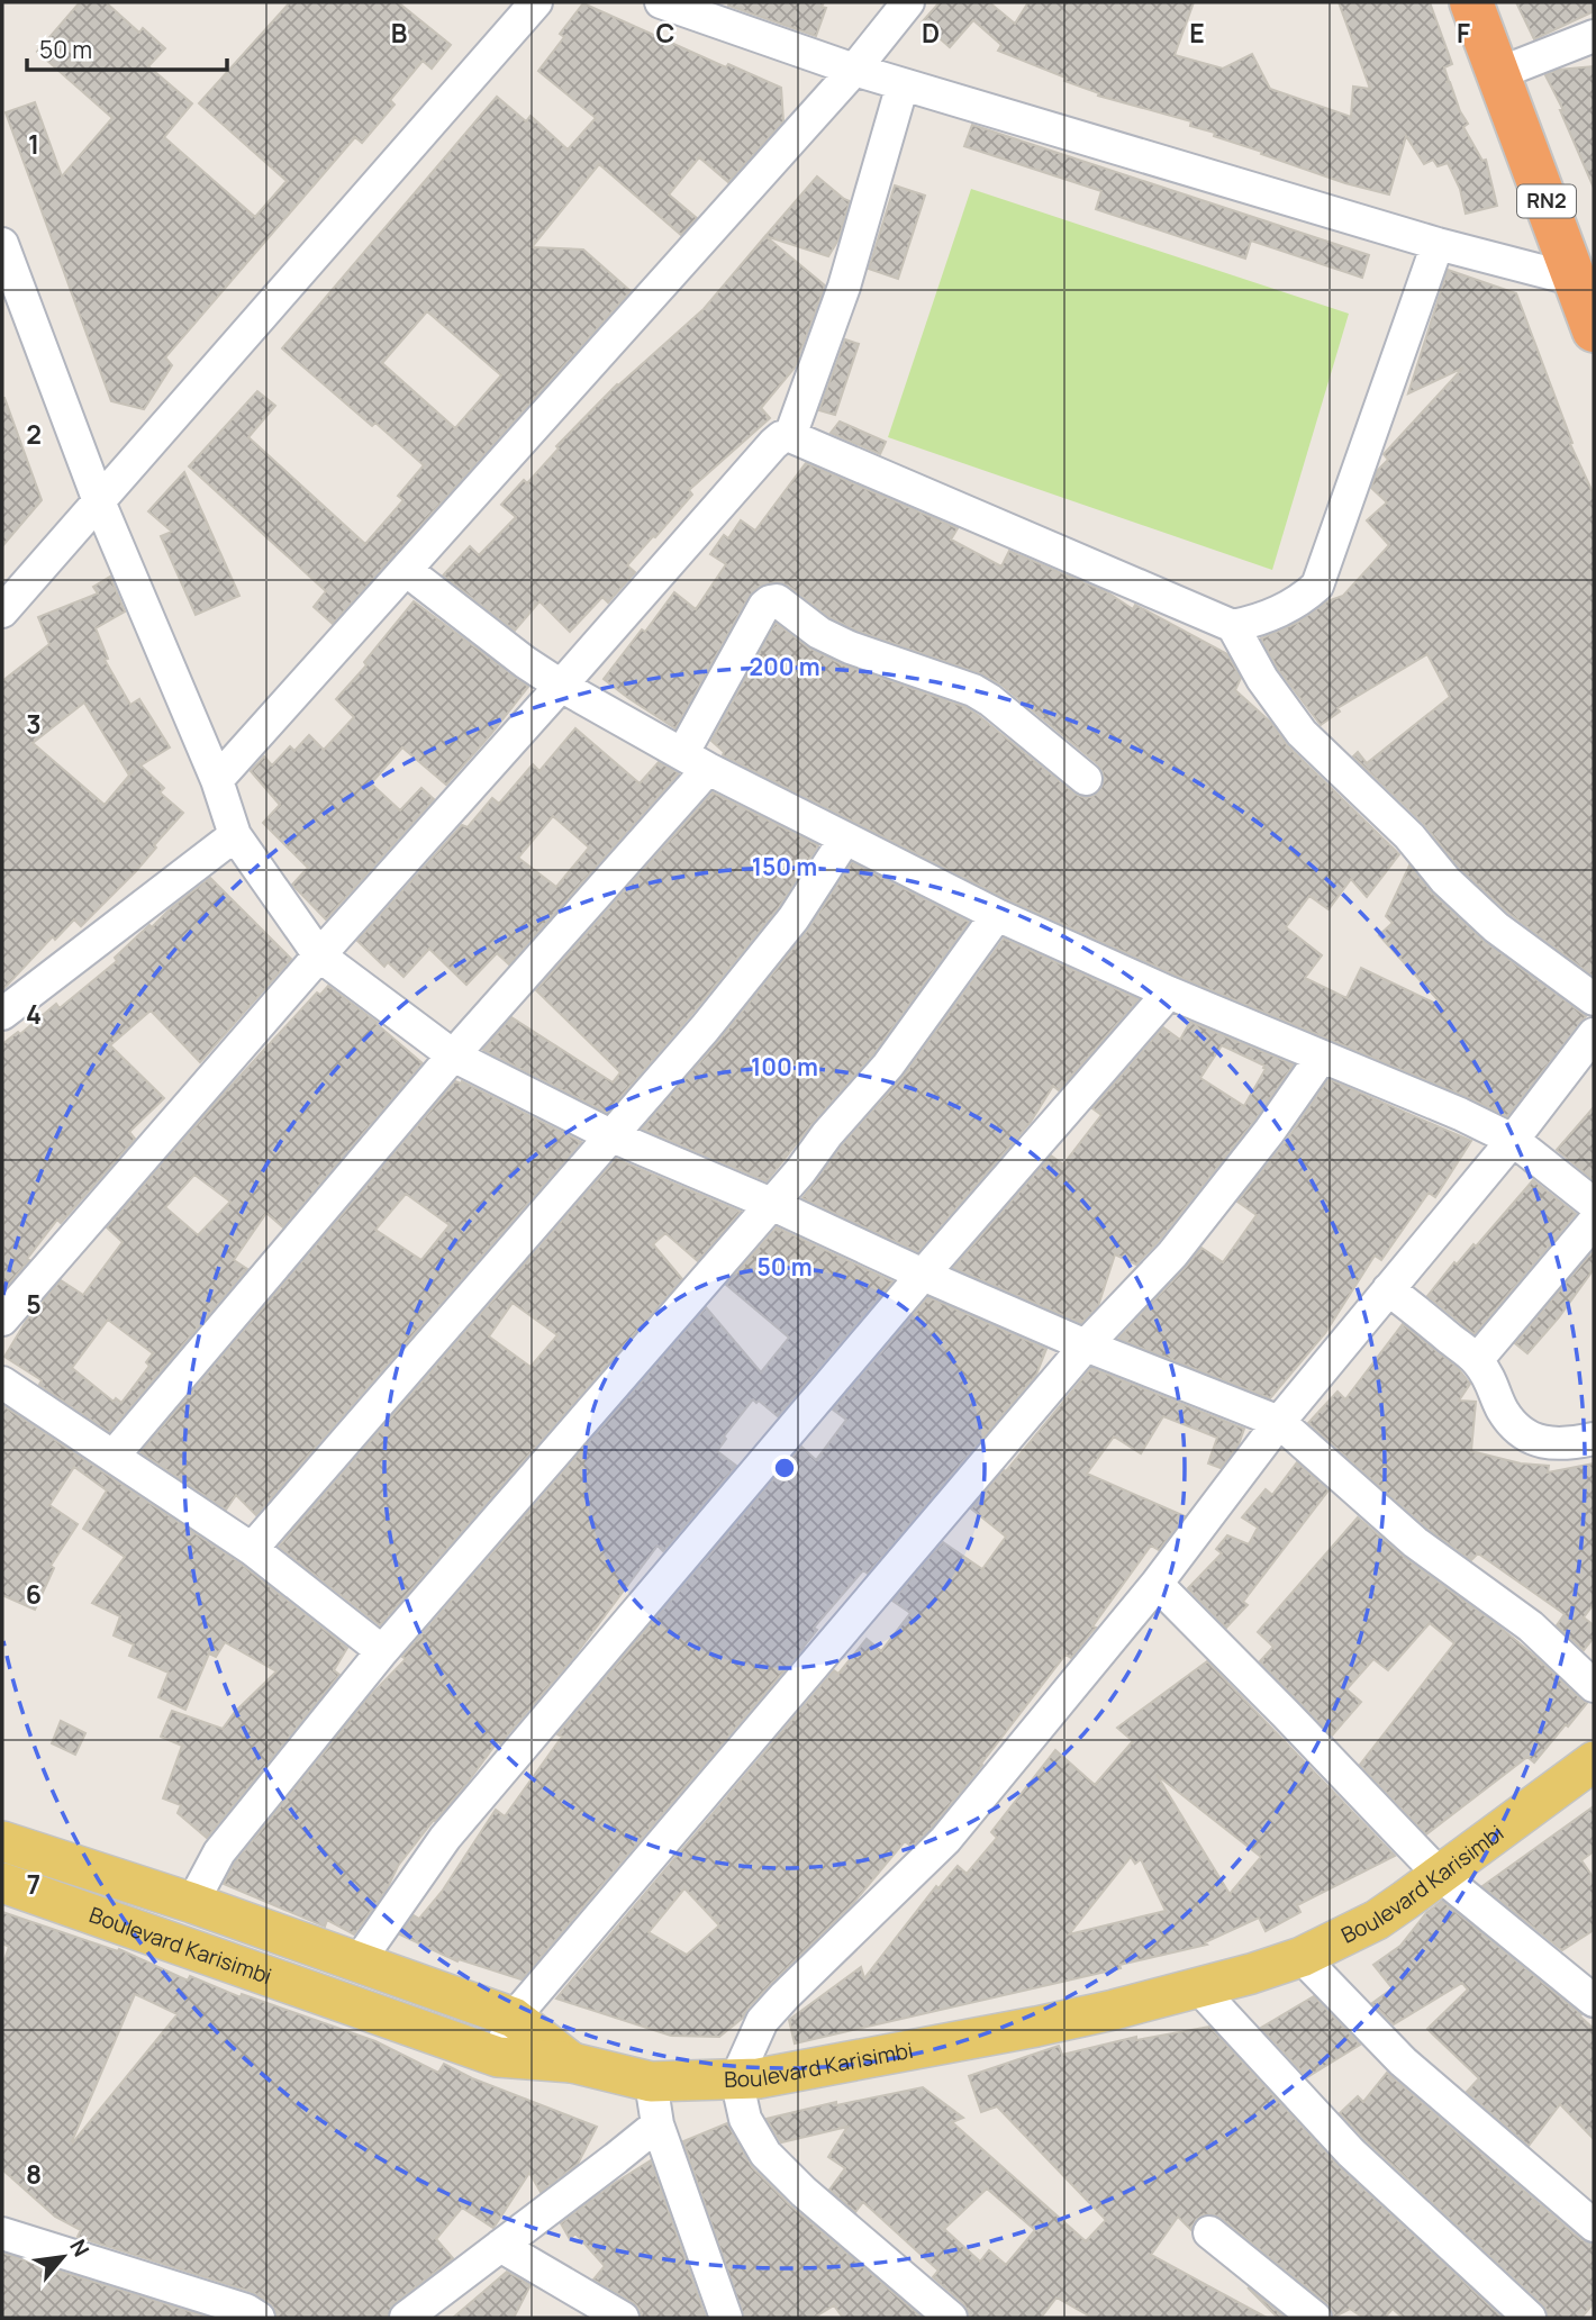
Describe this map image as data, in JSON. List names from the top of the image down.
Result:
{
  "streets": {
    "highway": ["RN2"],
    "main road": ["Boulevard Karisimbi"]
  },
  "scale_bar": "50 m",
  "north": "top right",
  "grid": {
    "columns": [
      "B",
      "C",
      "D",
      "E",
      "F"
    ],
    "rows": [
      "1",
      "2",
      "3",
      "4",
      "5",
      "6",
      "7",
      "8"
    ]
  },
  "rings": [
    "200 m",
    "150 m",
    "100 m",
    "50 m"
  ]
}
